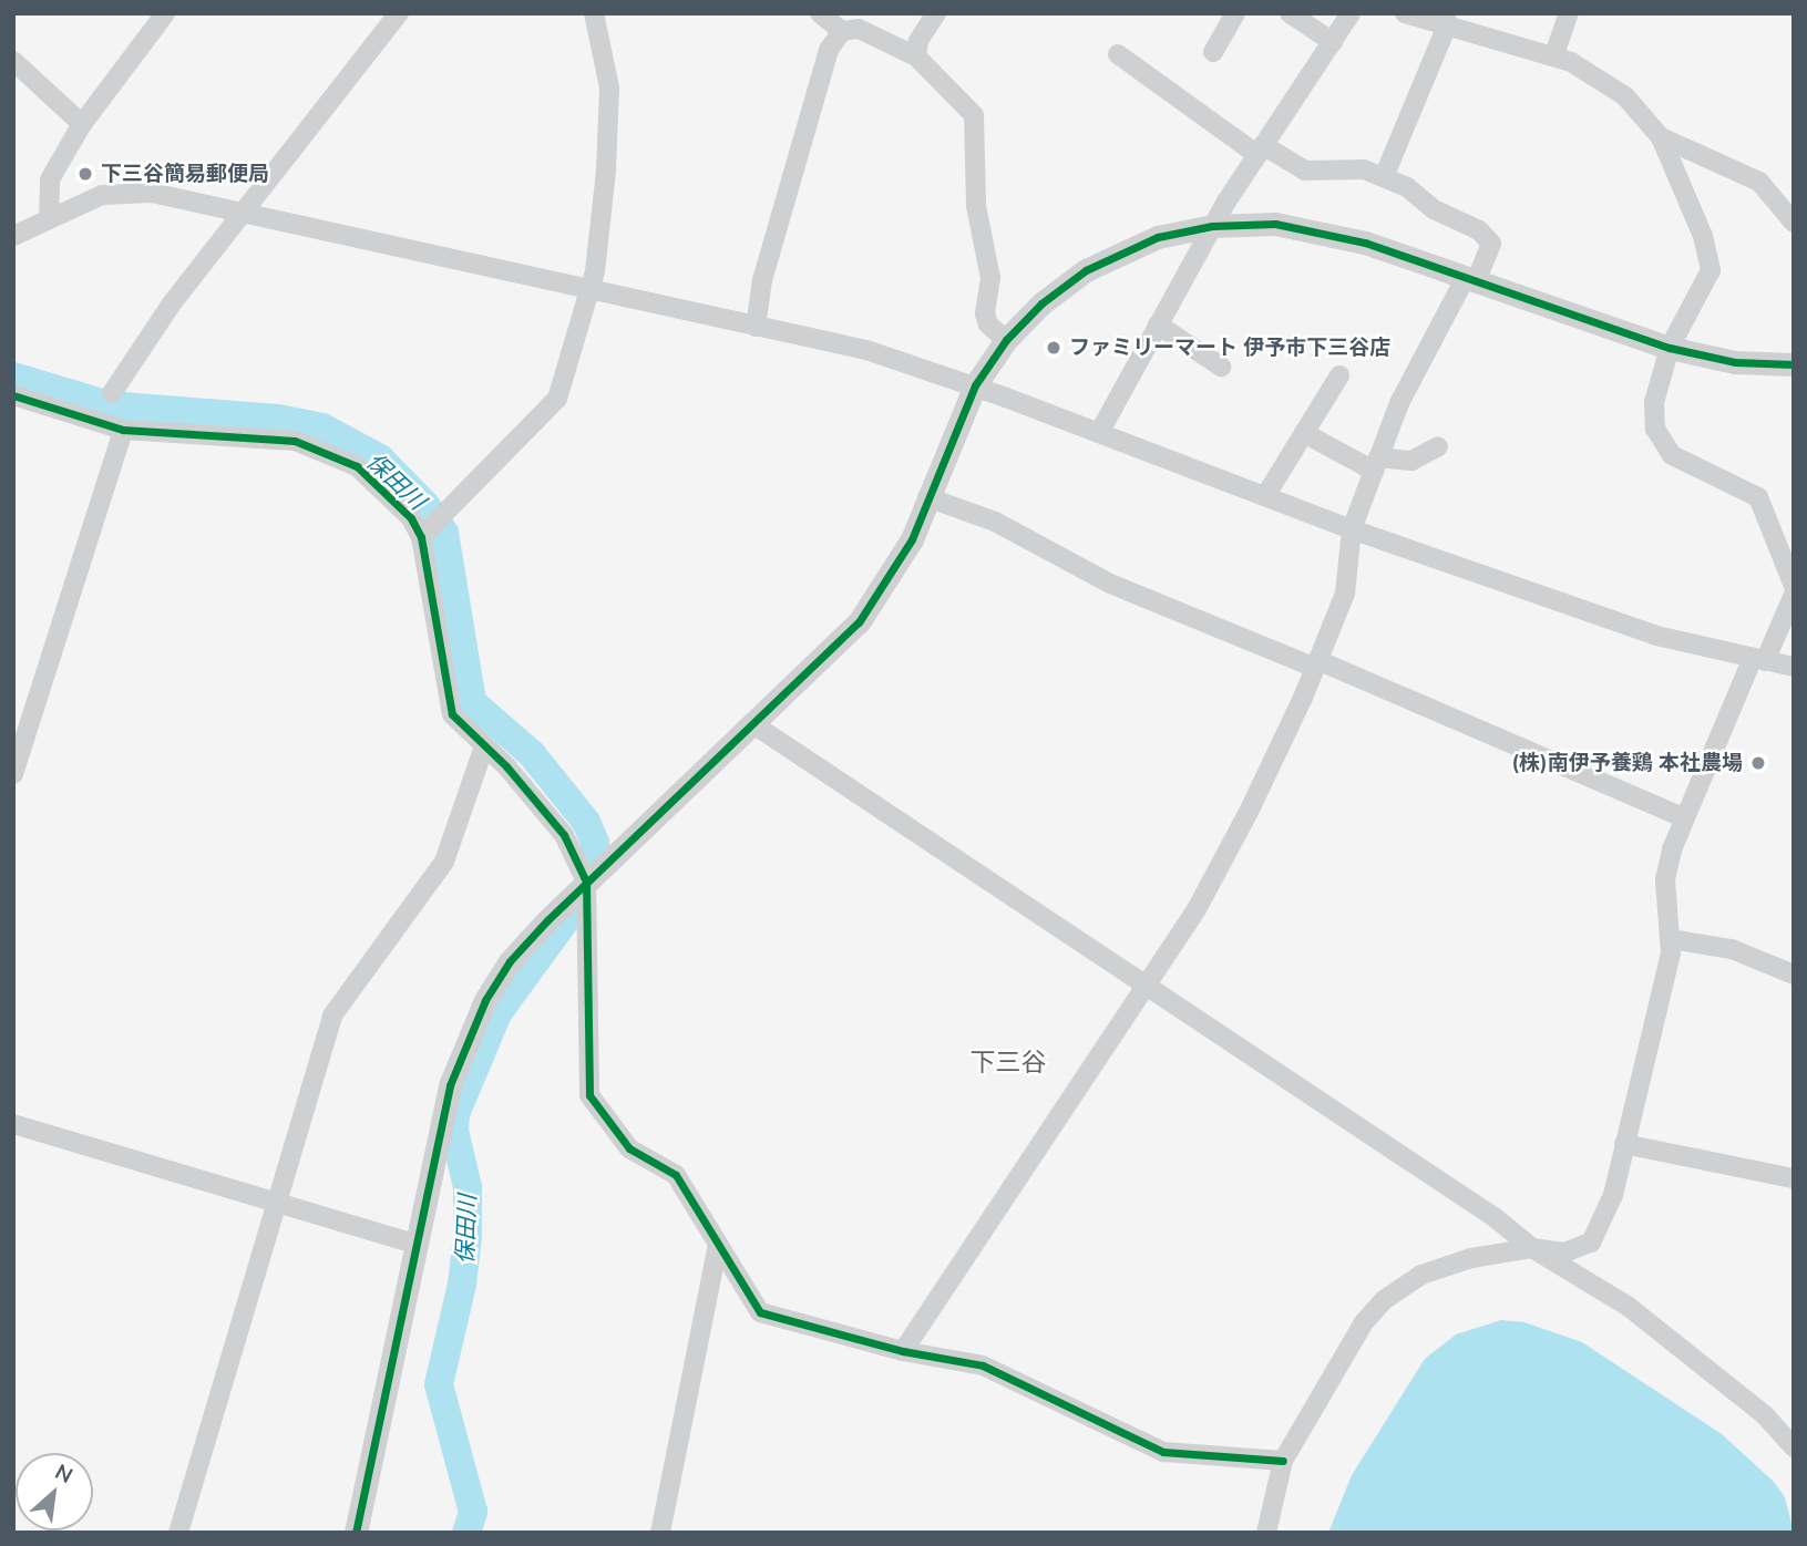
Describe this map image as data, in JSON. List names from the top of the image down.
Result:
{
  "districts": ["下三谷"],
  "water": ["保田川"],
  "places": ["下三谷簡易郵便局", "ファミリーマート 伊予市下三谷店", "(株)南伊予養鶏 本社農場"],
  "north": "top right"
}
